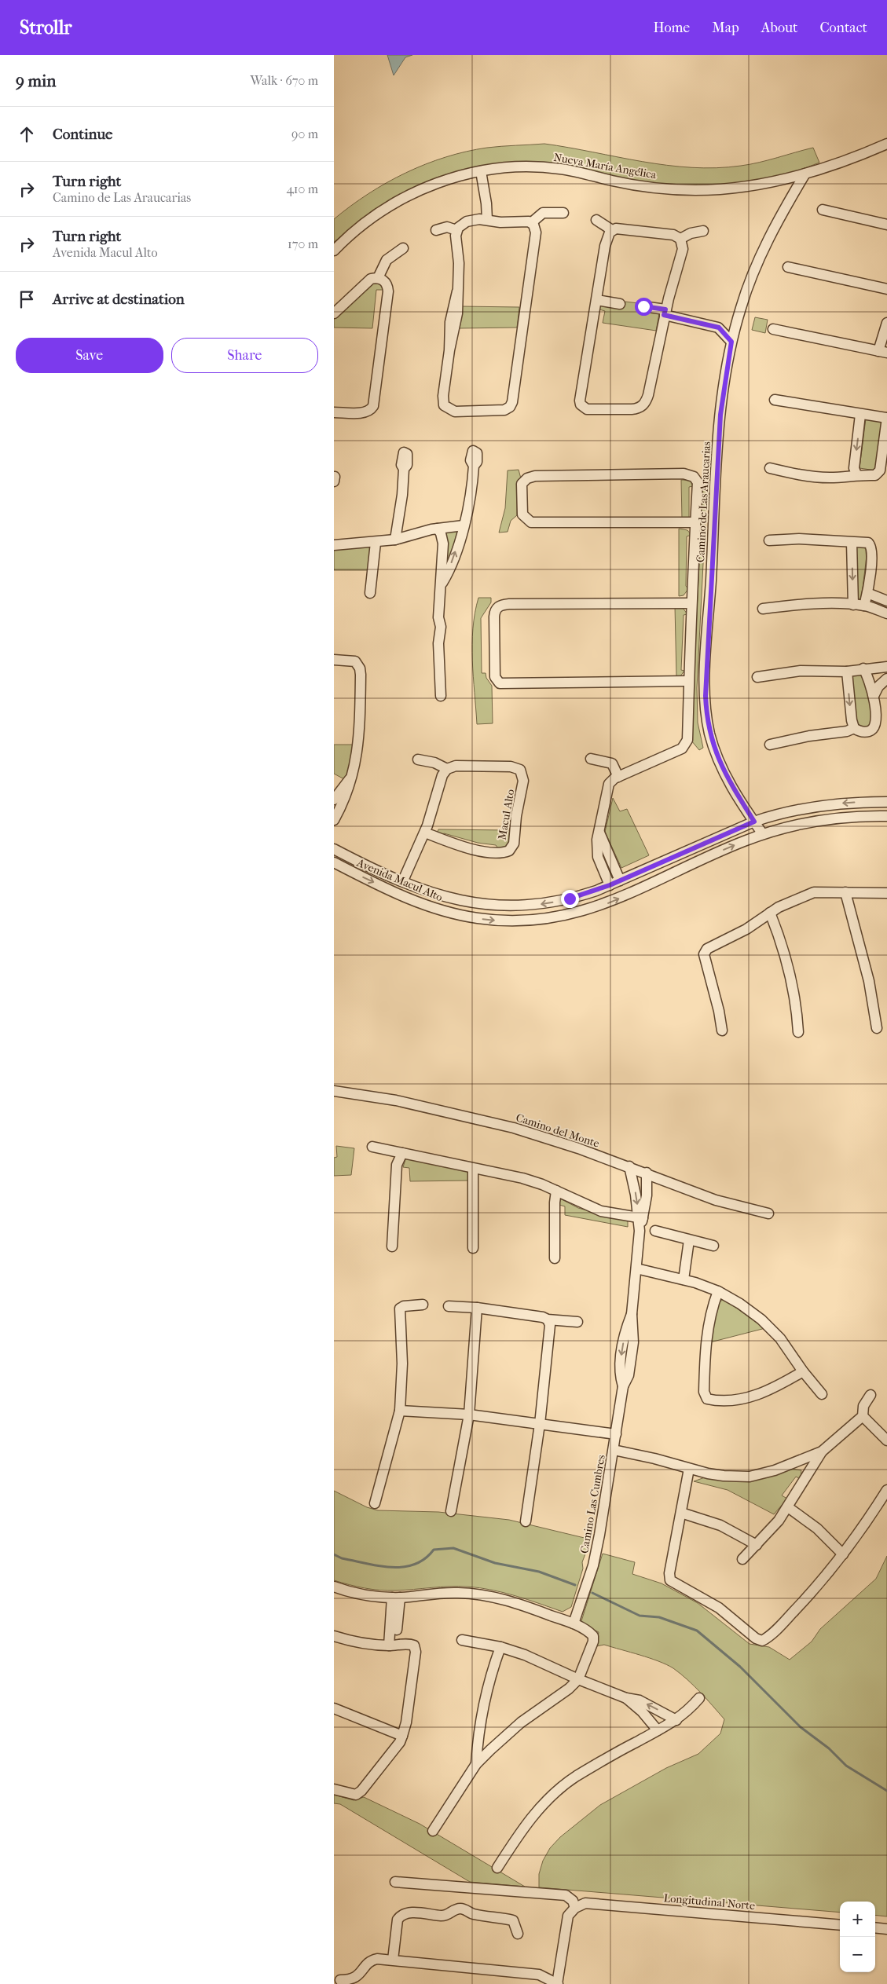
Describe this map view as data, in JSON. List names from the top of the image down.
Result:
{
  "streets": {
    "street": [
      "Nueva María Angélica",
      "Camino de Las Araucarias",
      "Macul Alto",
      "Avenida Macul Alto",
      "Camino del Monte",
      "Camino Las Cumbres",
      "Longitudinal Norte"
    ]
  },
  "crossings": [
    ["Nueva María Angélica", "Camino de Las Araucarias"],
    ["Camino de Las Araucarias", "Avenida Macul Alto"],
    ["Camino del Monte", "Camino Las Cumbres"]
  ],
  "page": {
    "header": "Strollr",
    "nav": [
      "Home",
      "Map",
      "About",
      "Contact"
    ],
    "heading": ["9 min", "Walk · 670 m"],
    "list": [
      ["Continue", "90 m"],
      ["Turn right", "Camino de Las Araucarias", "410 m"],
      ["Turn right", "Avenida Macul Alto", "170 m"],
      "Arrive at destination"
    ],
    "buttons": ["Save", "Share"],
    "map_buttons": ["+", "−"]
  }
}
